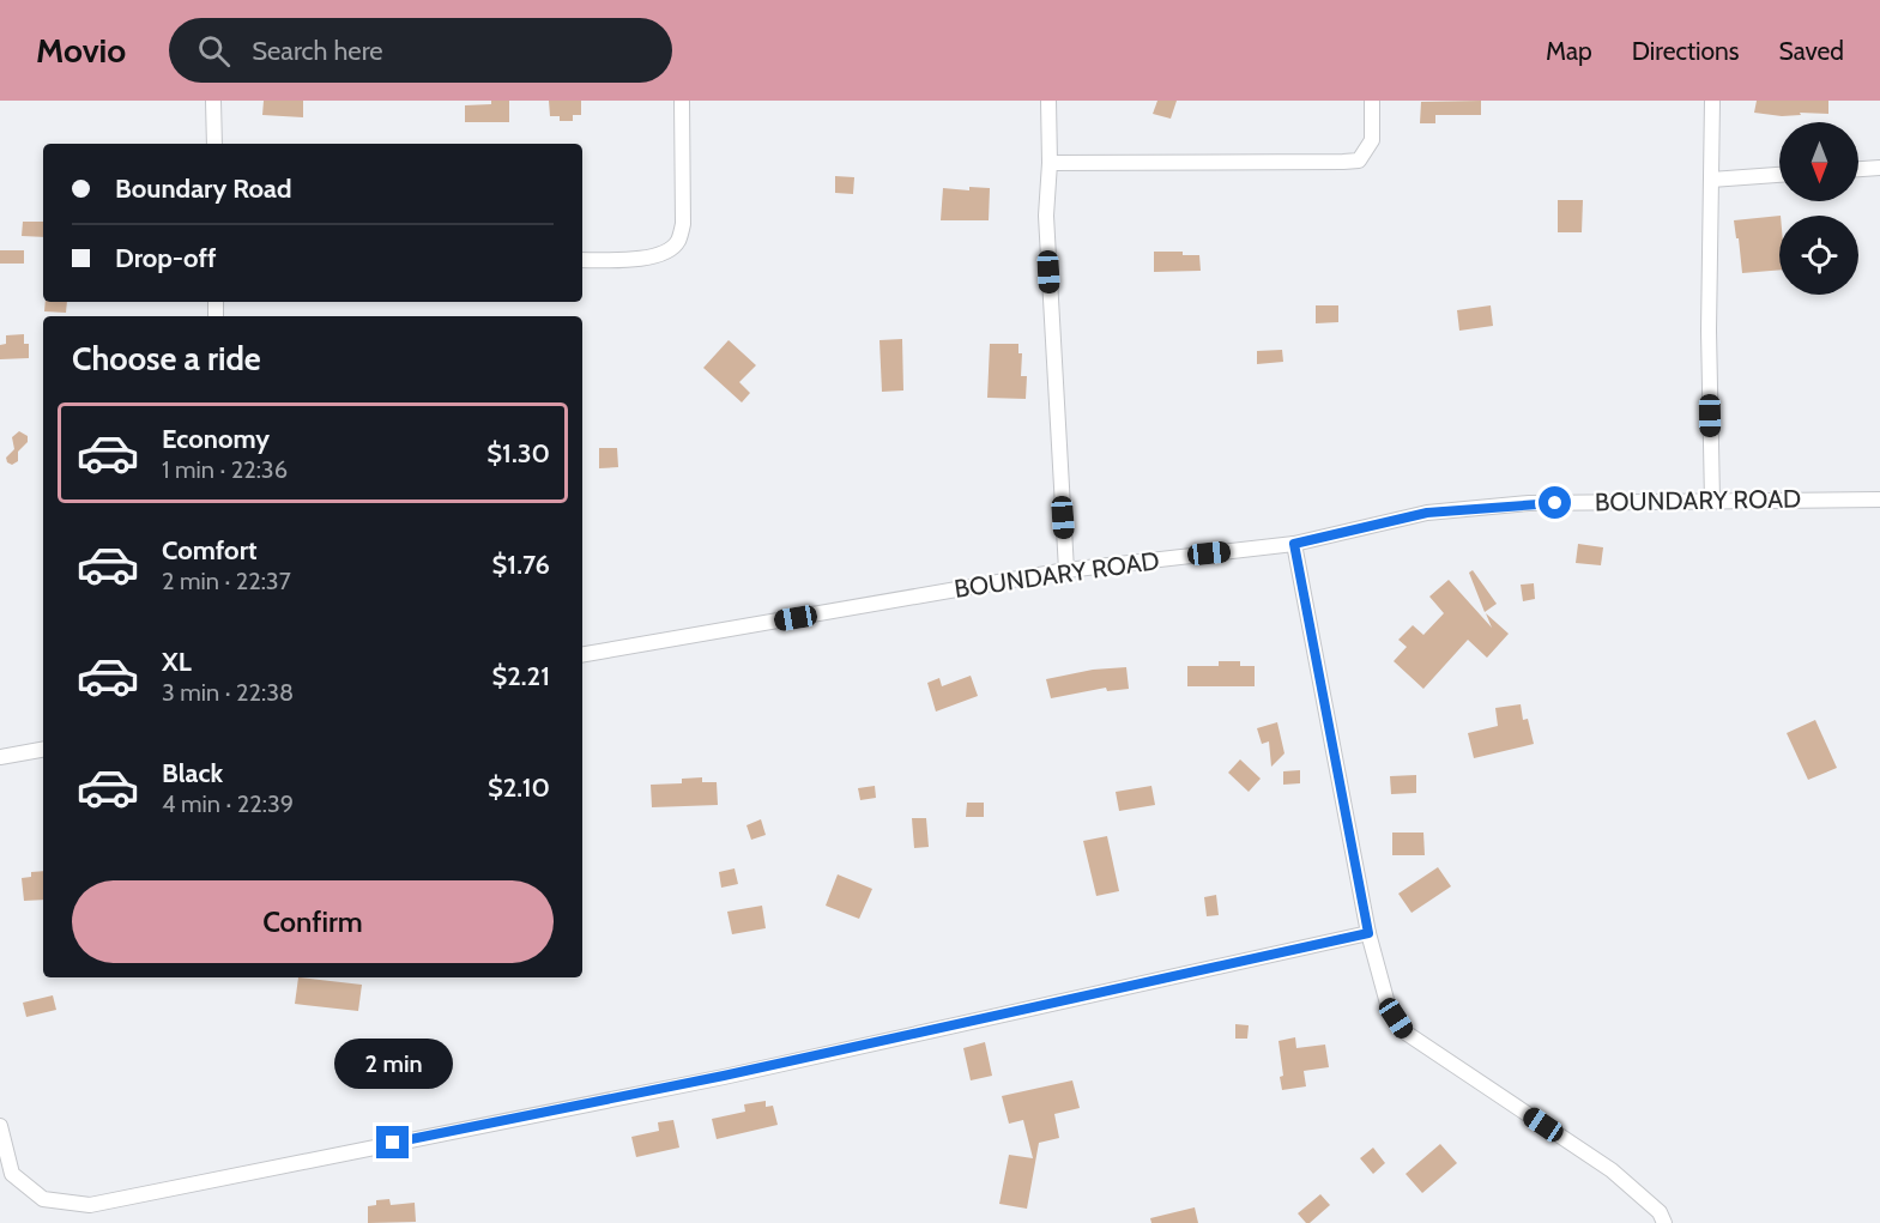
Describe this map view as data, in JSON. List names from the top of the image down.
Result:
{
  "streets": {
    "street": ["BOUNDARY ROAD"]
  },
  "north": "bottom",
  "page": {
    "header": "Movio",
    "search": "Search here",
    "nav": ["Map", "Directions", "Saved"],
    "banner": ["Boundary Road", "Drop-off"],
    "heading": "Choose a ride",
    "list": [
      {
        "name": "Economy",
        "note": "1 min · 22:36",
        "value": "$1.30"
      },
      {
        "name": "Comfort",
        "note": "2 min · 22:37",
        "value": "$1.76"
      },
      {
        "name": "XL",
        "note": "3 min · 22:38",
        "value": "$2.21"
      },
      {
        "name": "Black",
        "note": "4 min · 22:39",
        "value": "$2.10"
      }
    ],
    "buttons": "Confirm",
    "bubble": "2 min"
  }
}
